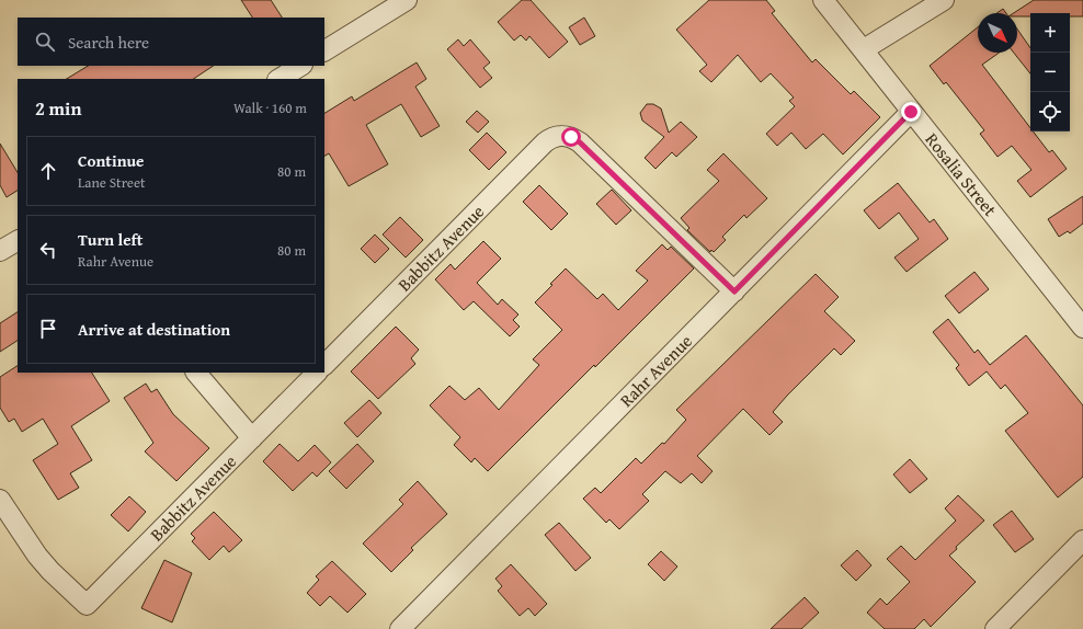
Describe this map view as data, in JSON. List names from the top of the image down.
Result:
{
  "streets": {
    "street": ["Rosalia Street", "Babbitz Avenue", "Rahr Avenue"]
  },
  "crossings": [
    ["Rosalia Street", "Rahr Avenue"],
    ["Babbitz Avenue", "Rahr Avenue"]
  ],
  "north": "bottom right",
  "page": {
    "map_buttons": ["+", "−"],
    "search": "Search here",
    "heading": ["2 min", "Walk · 160 m"],
    "list": [
      ["Continue", "Lane Street", "80 m"],
      ["Turn left", "Rahr Avenue", "80 m"],
      "Arrive at destination"
    ]
  }
}
